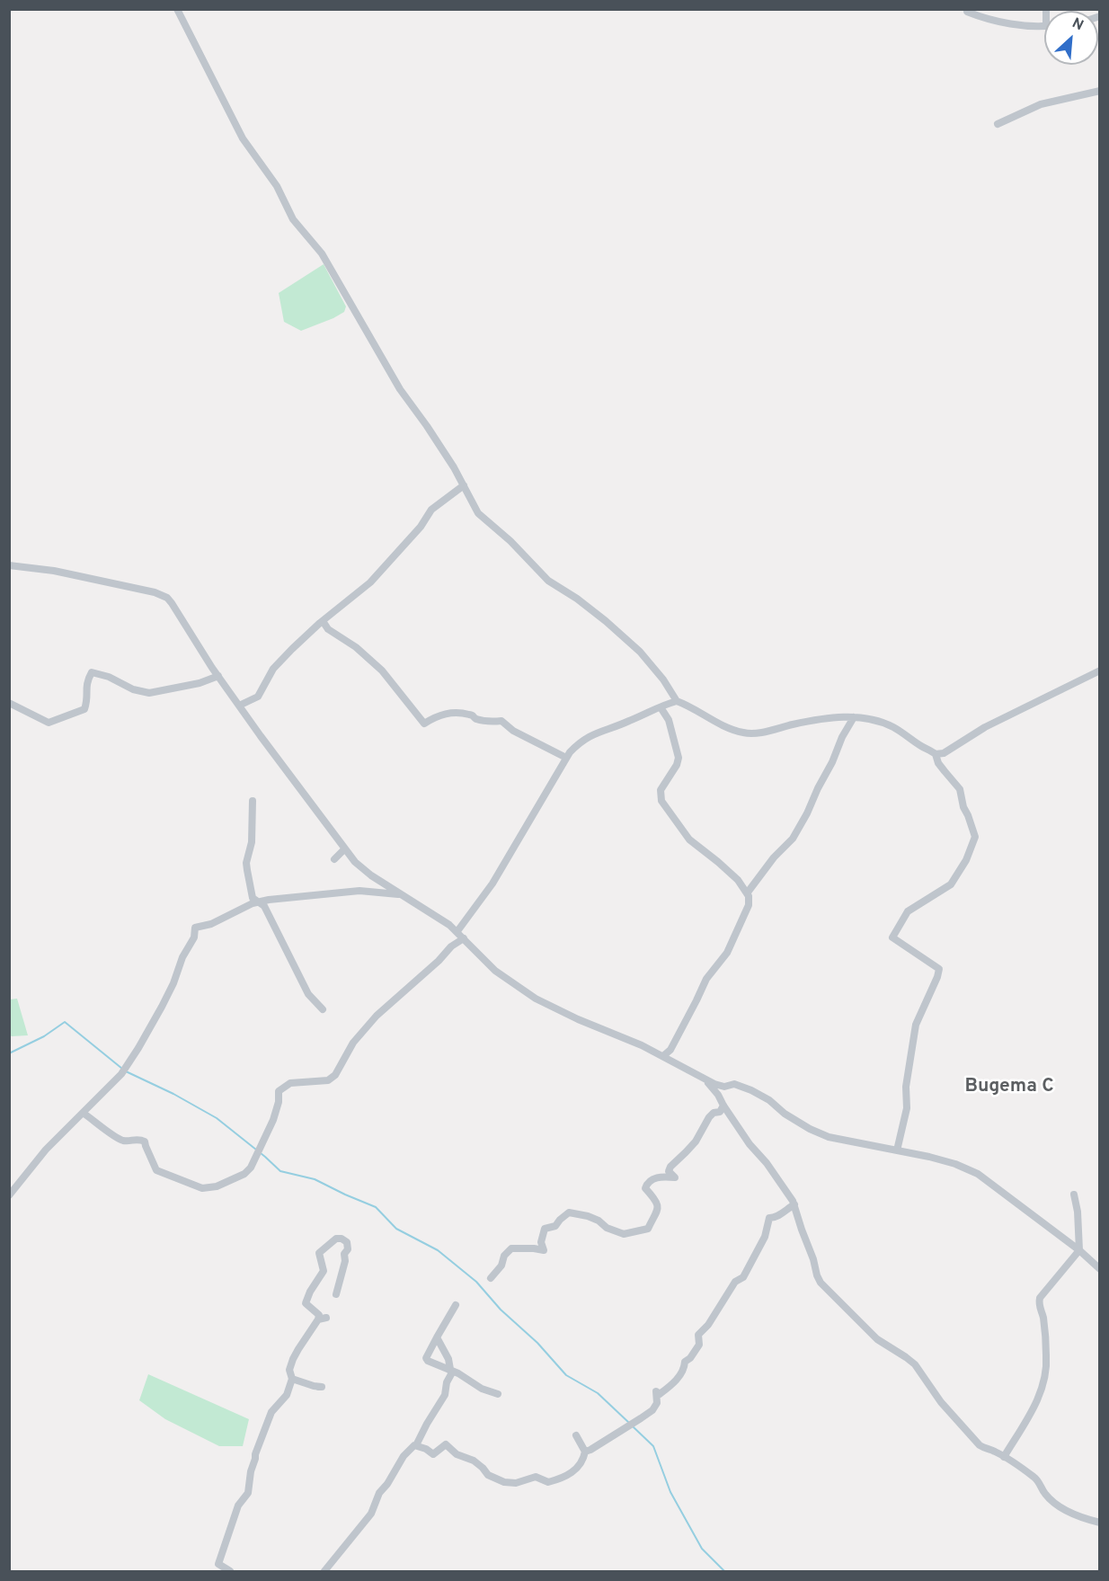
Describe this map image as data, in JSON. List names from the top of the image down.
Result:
{
  "districts": ["Bugema C"],
  "north": "top right"
}
